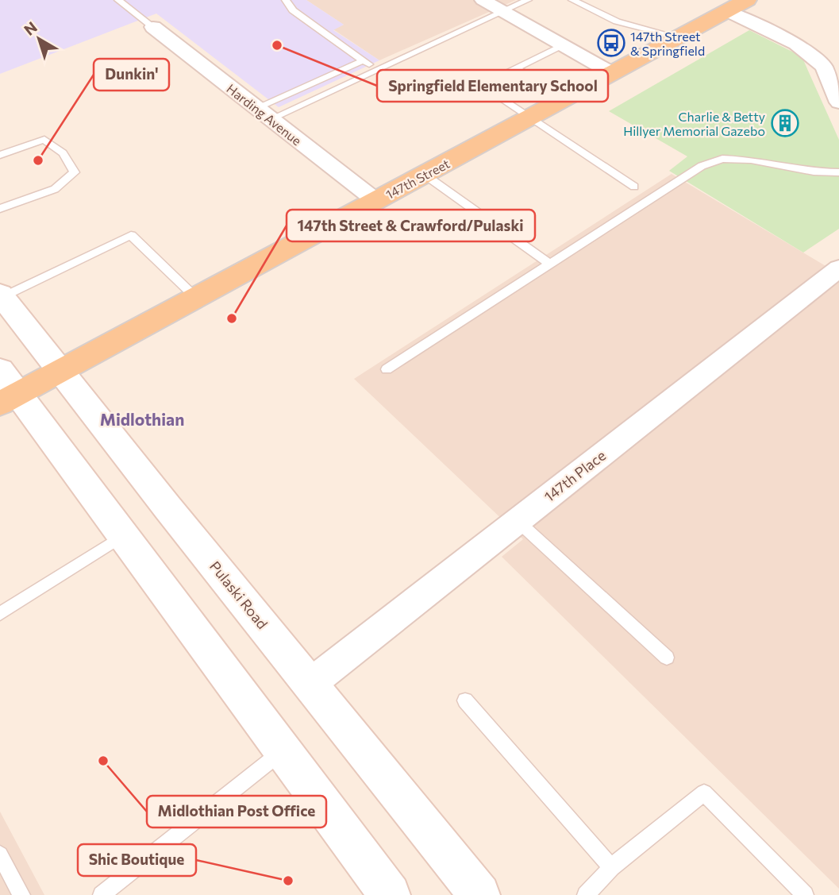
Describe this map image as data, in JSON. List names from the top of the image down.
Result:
{
  "streets": {
    "main road": ["147th Street", "Pulaski Road"],
    "street": ["Harding Avenue", "147th Place"]
  },
  "crossings": [
    ["Harding Avenue", "147th Street"],
    ["147th Street", "Pulaski Road"],
    ["147th Place", "Pulaski Road"]
  ],
  "districts": ["Midlothian"],
  "places": {
    "bus stop": ["147th Street & Springfield"],
    "other": [
      "Springfield Elementary School",
      "Dunkin'",
      "147th Street & Crawford/Pulaski",
      "Midlothian Post Office",
      "Shic Boutique"
    ],
    "building": ["Charlie & Betty Hillyer Memorial Gazebo"]
  },
  "north": "top left"
}
